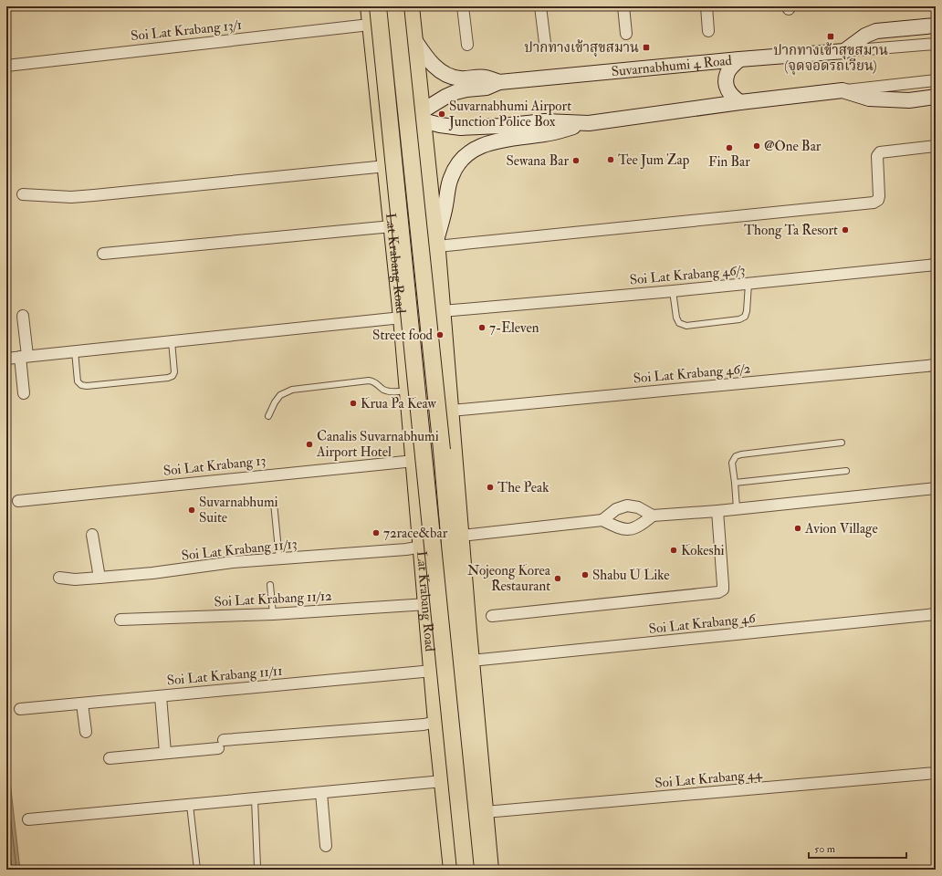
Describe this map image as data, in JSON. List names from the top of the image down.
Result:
{
  "streets": {
    "main road": ["Lat Krabang Road"],
    "street": [
      "Soi Lat Krabang 13/1",
      "Suvarnabhumi 4 Road",
      "Soi Lat Krabang 46/3",
      "Soi Lat Krabang 46/2",
      "Soi Lat Krabang 13",
      "Soi Lat Krabang 11/13",
      "Soi Lat Krabang 11/12",
      "Soi Lat Krabang 46",
      "Soi Lat Krabang 11/11",
      "Soi Lat Krabang 44"
    ]
  },
  "crossings": [
    ["Soi Lat Krabang 13/1", "Lat Krabang Road"],
    ["Suvarnabhumi 4 Road", "Lat Krabang Road"],
    ["Lat Krabang Road", "Soi Lat Krabang 13"],
    ["Lat Krabang Road", "Soi Lat Krabang 11/13"],
    ["Lat Krabang Road", "Soi Lat Krabang 11/12"],
    ["Lat Krabang Road", "Soi Lat Krabang 11/11"]
  ],
  "places": {
    "transit": ["ปากทางเข้าสุขสมาน (จุดจอดรถเวียน)", "ปากทางเข้าสุขสมาน"],
    "other": [
      "Suvarnabhumi Airport Junction Police Box",
      "@One Bar",
      "Fin Bar",
      "Tee Jum Zap",
      "Sewana Bar",
      "Thong Ta Resort",
      "7-Eleven",
      "Street food",
      "Krua Pa Keaw",
      "Canalis Suvarnabhumi Airport Hotel",
      "The Peak",
      "Suvarnabhumi Suite",
      "Avion Village",
      "72race&bar",
      "Kokeshi",
      "Shabu U Like",
      "Nojeong Korea Restaurant"
    ]
  },
  "scale_bar": "50 m"
}
